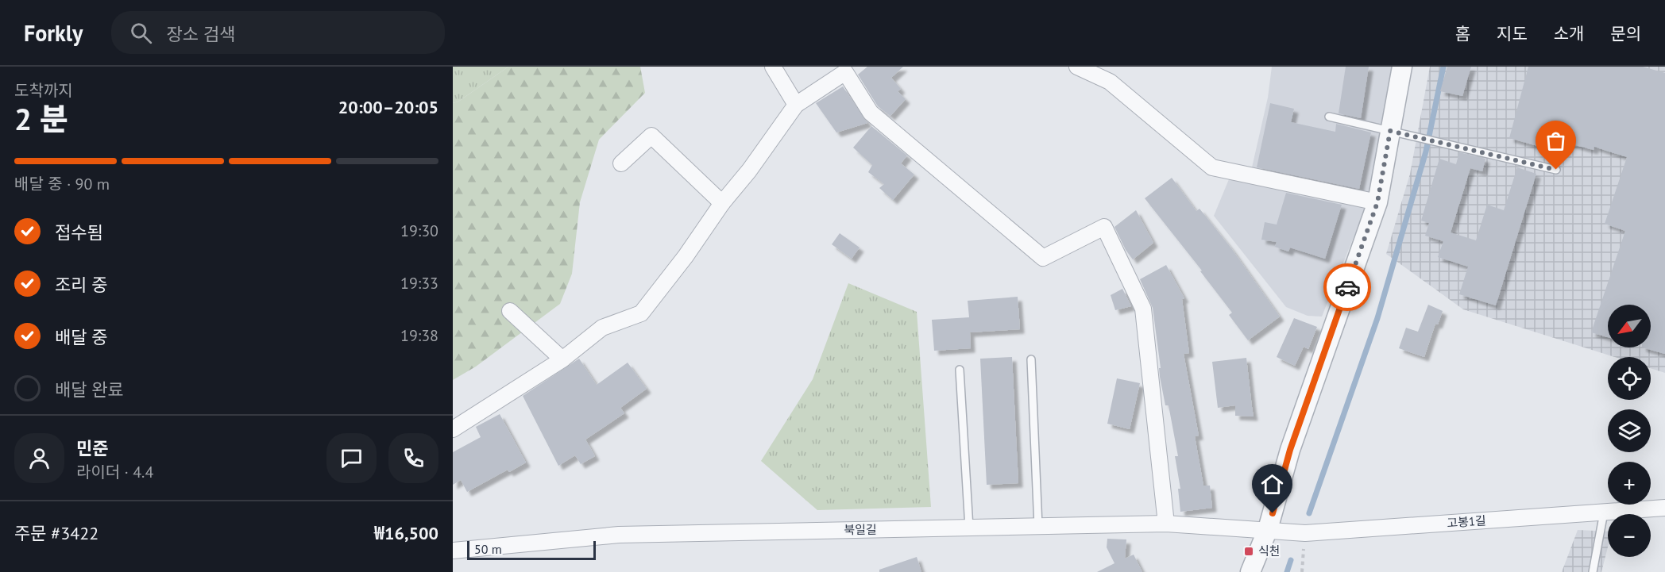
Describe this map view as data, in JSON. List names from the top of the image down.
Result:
{
  "streets": {
    "street": ["고봉1길", "북일길"]
  },
  "crossings": [
    ["고봉1길", "북일길"]
  ],
  "places": {
    "transit": ["식천"]
  },
  "scale_bar": "50 m",
  "north": "bottom left",
  "page": {
    "header": "Forkly",
    "search": "장소 검색",
    "nav": [
      "홈",
      "지도",
      "소개",
      "문의"
    ],
    "heading": ["2 분", "도착까지", "20:00–20:05"],
    "panel": [
      "민준",
      "라이더 · 4.4",
      "주문 #3422",
      "₩16,500"
    ],
    "bar": "배달 중 · 90 m",
    "list": [
      ["접수됨", "19:30"],
      ["조리 중", "19:33"],
      ["배달 중", "19:38"],
      "배달 완료"
    ],
    "map_buttons": ["+", "−"],
    "scale": "50 m"
  }
}
